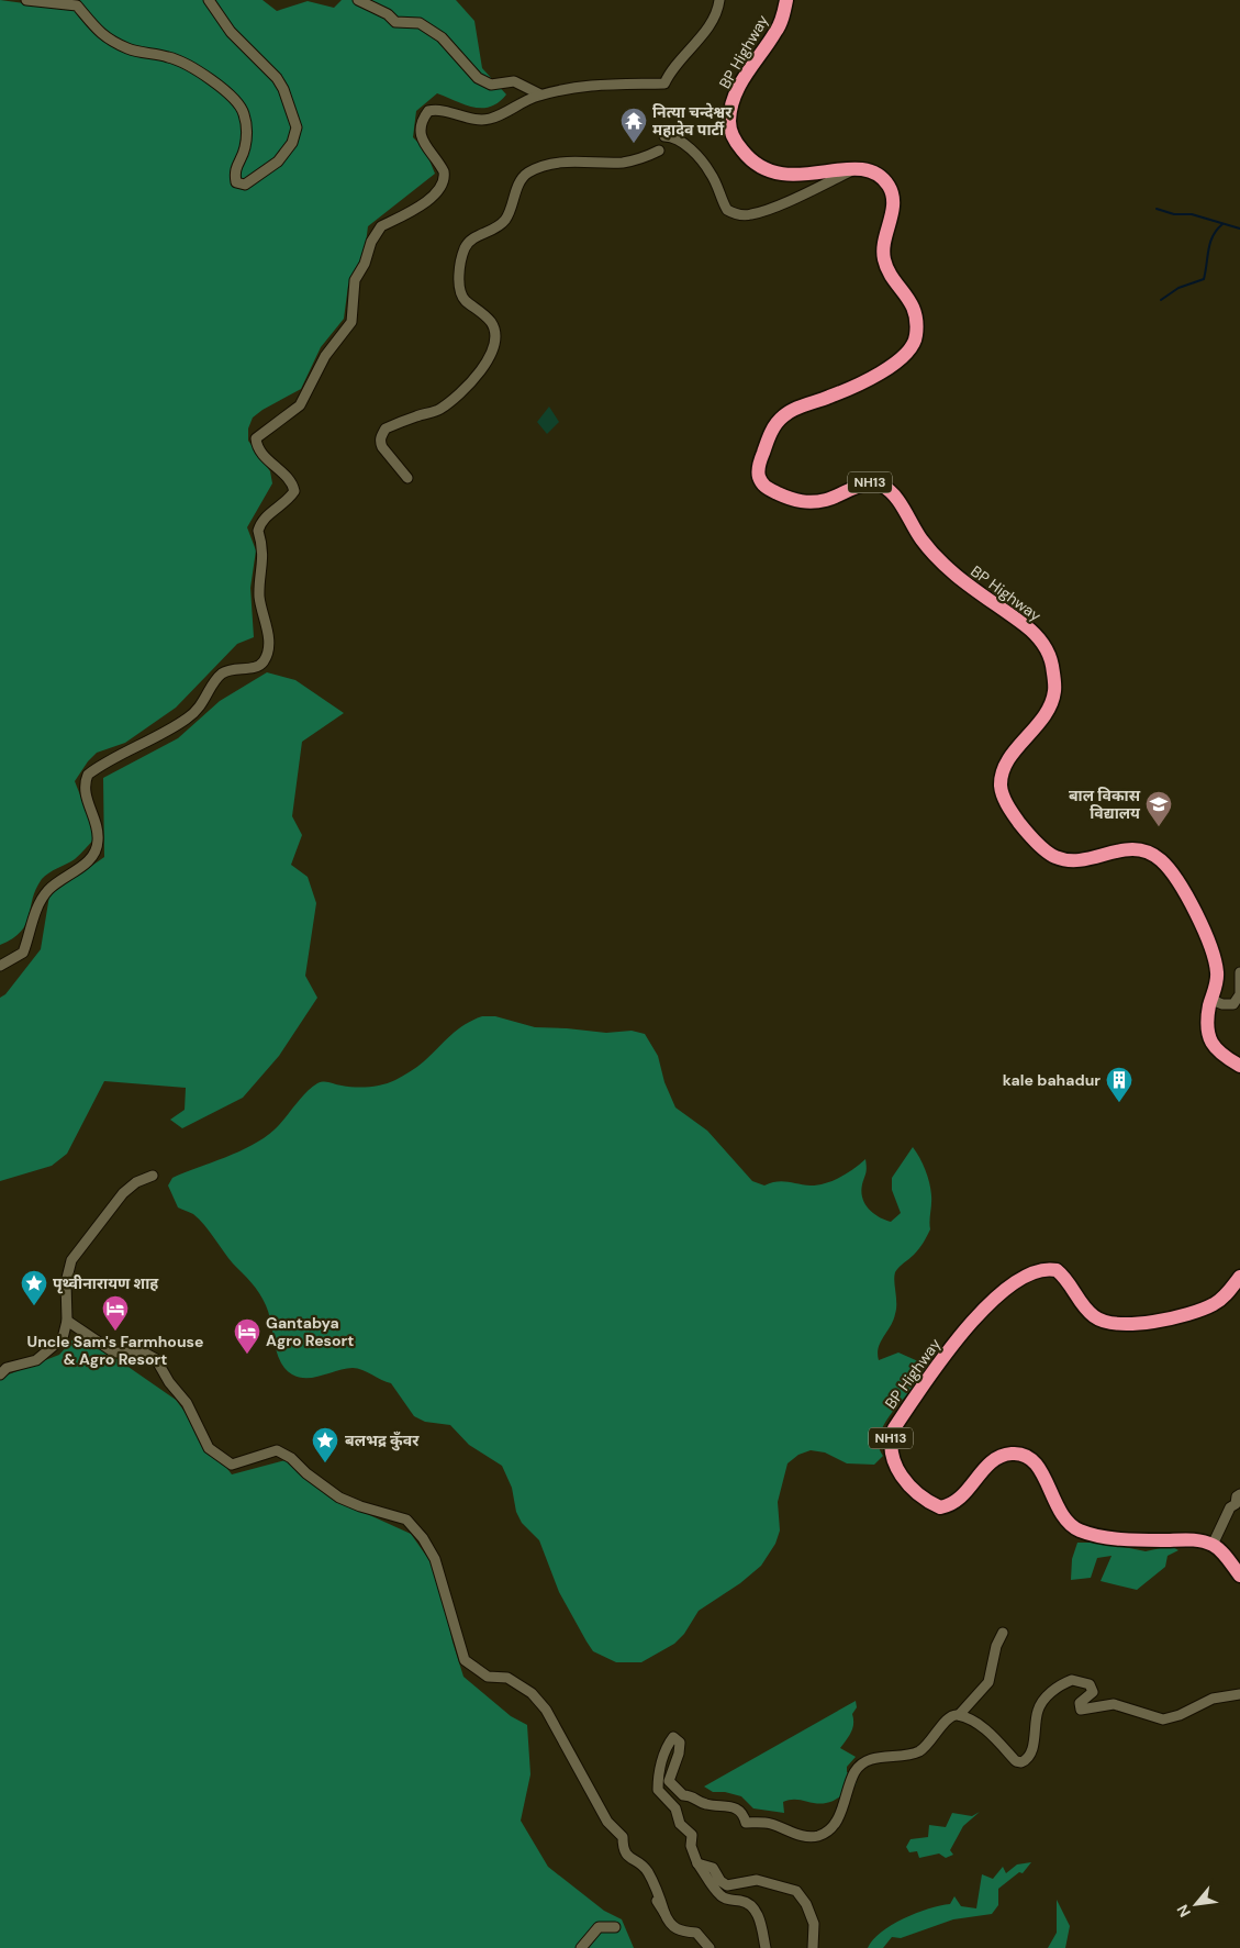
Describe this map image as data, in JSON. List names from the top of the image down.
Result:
{
  "streets": {
    "highway": ["BP Highway", "NH13"]
  },
  "places": {
    "temple": ["नित्या चन्देश्वर महादेव पार्टी"],
    "school or university": ["बाल विकास विद्यालय"],
    "building": ["kale bahadur"],
    "place": ["पृथ्वीनारायण शाह", "बलभद्र कुँवर"],
    "hotel": ["Uncle Sam's Farmhouse & Agro Resort", "Gantabya Agro Resort"]
  },
  "north": "bottom left"
}
